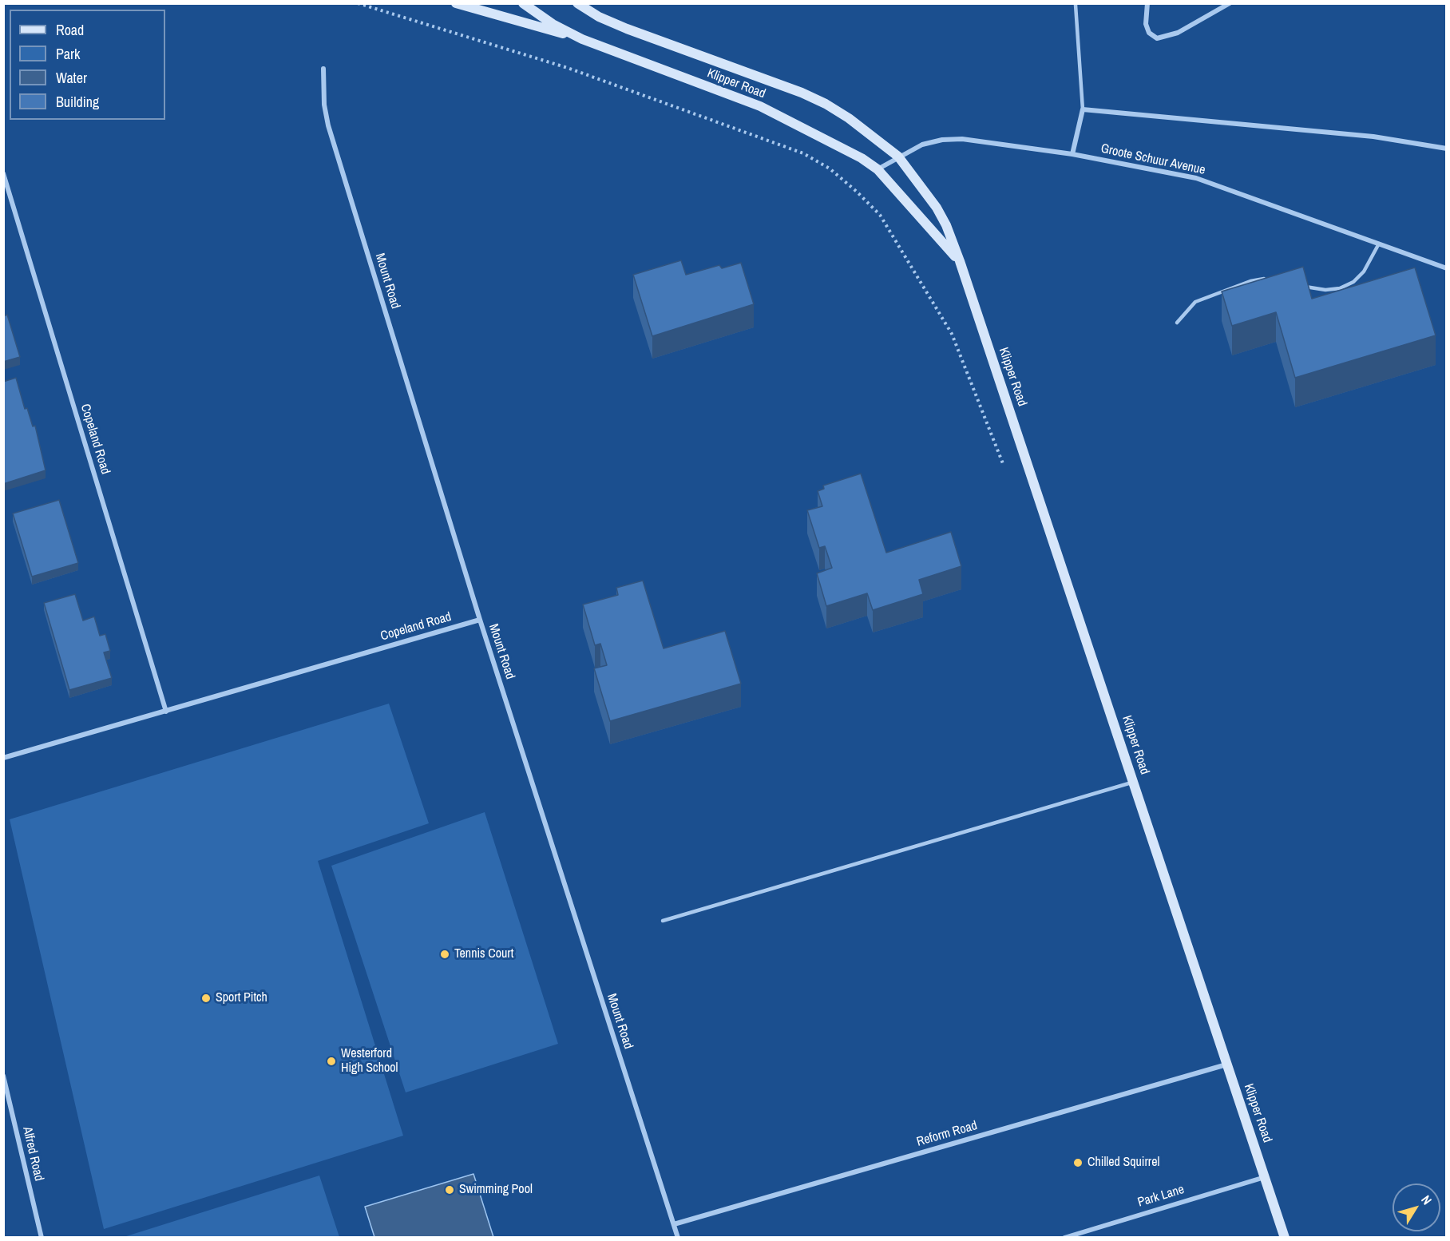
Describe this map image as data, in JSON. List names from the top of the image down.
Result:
{
  "streets": {
    "main road": ["Klipper Road"],
    "street": [
      "Groote Schuur Avenue",
      "Mount Road",
      "Copeland Road",
      "Reform Road",
      "Alfred Road",
      "Park Lane"
    ]
  },
  "crossings": [
    ["Klipper Road", "Groote Schuur Avenue"],
    ["Klipper Road", "Reform Road"],
    ["Klipper Road", "Park Lane"],
    ["Mount Road", "Copeland Road"],
    ["Mount Road", "Reform Road"]
  ],
  "places": [
    "Tennis Court",
    "Sport Pitch",
    "Westerford High School",
    "Chilled Squirrel",
    "Swimming Pool"
  ],
  "legend": [
    "Road",
    "Park",
    "Water",
    "Building"
  ],
  "north": "top right"
}
